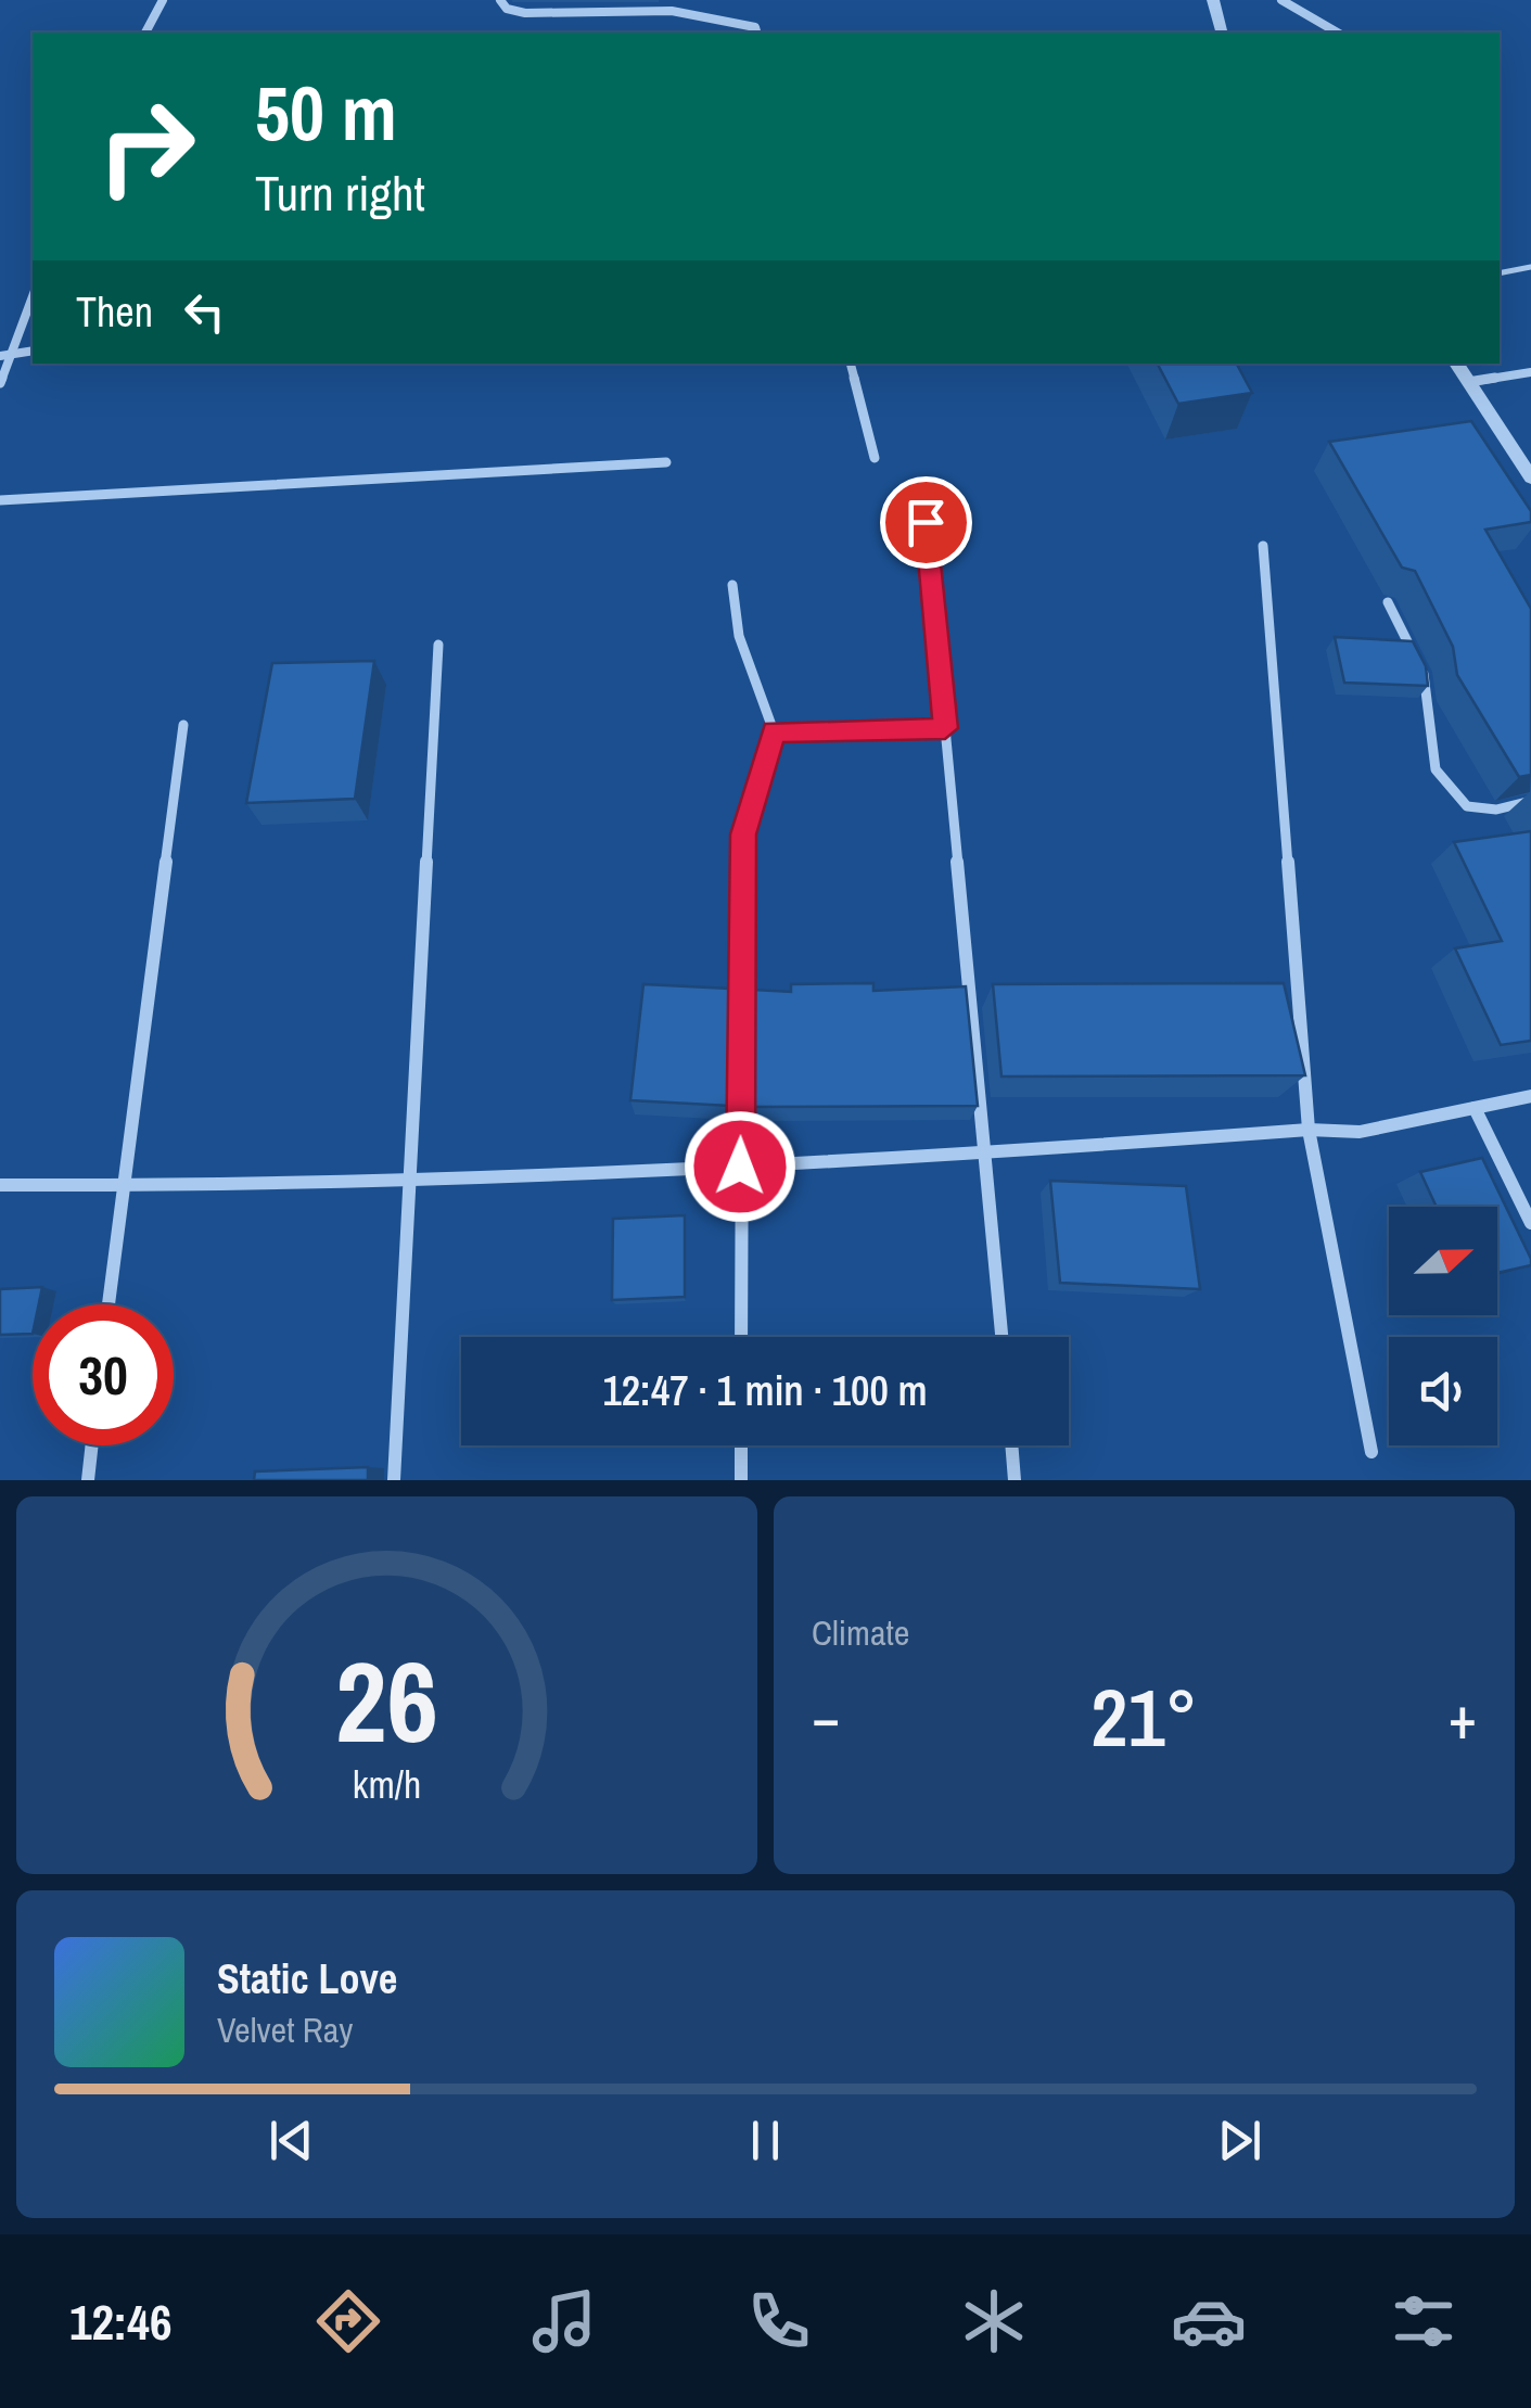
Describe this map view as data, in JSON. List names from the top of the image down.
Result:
{
  "north": "right",
  "page": {
    "turn": ["50 m", "Turn right"],
    "then": "Then",
    "limit": "30",
    "trip": "12:47 · 1 min · 100 m",
    "tile": "Climate",
    "heat": ["−", "21°", "+"],
    "song": ["Static Love", "Velvet Ray"],
    "tabs": "12:46",
    "gauge": ["26", "km/h"]
  }
}
